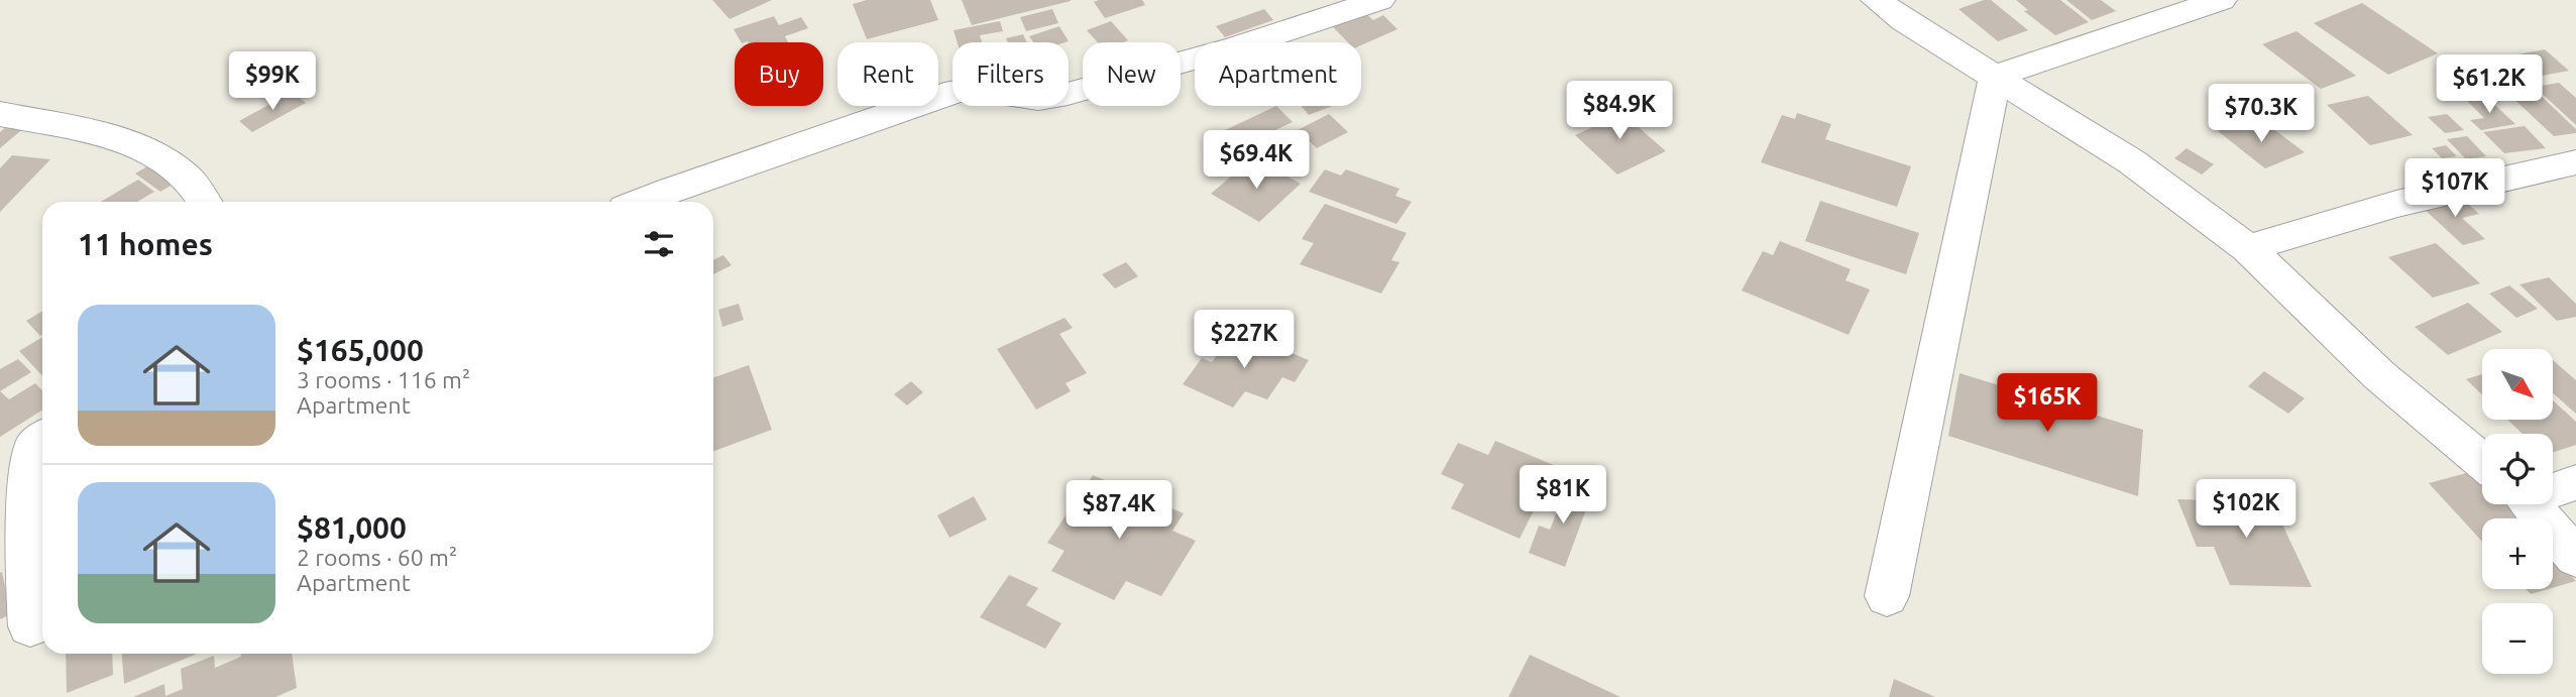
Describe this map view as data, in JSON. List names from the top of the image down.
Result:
{
  "north": "bottom right",
  "page": {
    "chip": [
      "Buy",
      "Rent",
      "Filters",
      "New",
      "Apartment"
    ],
    "price": [
      "$99K",
      "$61.2K",
      "$84.9K",
      "$70.3K",
      "$69.4K",
      "$107K",
      "$227K",
      "$165K",
      "$81K",
      "$102K",
      "$87.4K"
    ],
    "heading": "11 homes",
    "list": [
      {
        "name": "$165,000",
        "note": "3 rooms · 116 m² · Apartment"
      },
      {
        "name": "$81,000",
        "note": "2 rooms · 60 m² · Apartment"
      }
    ],
    "map_buttons": ["+", "−"]
  }
}
